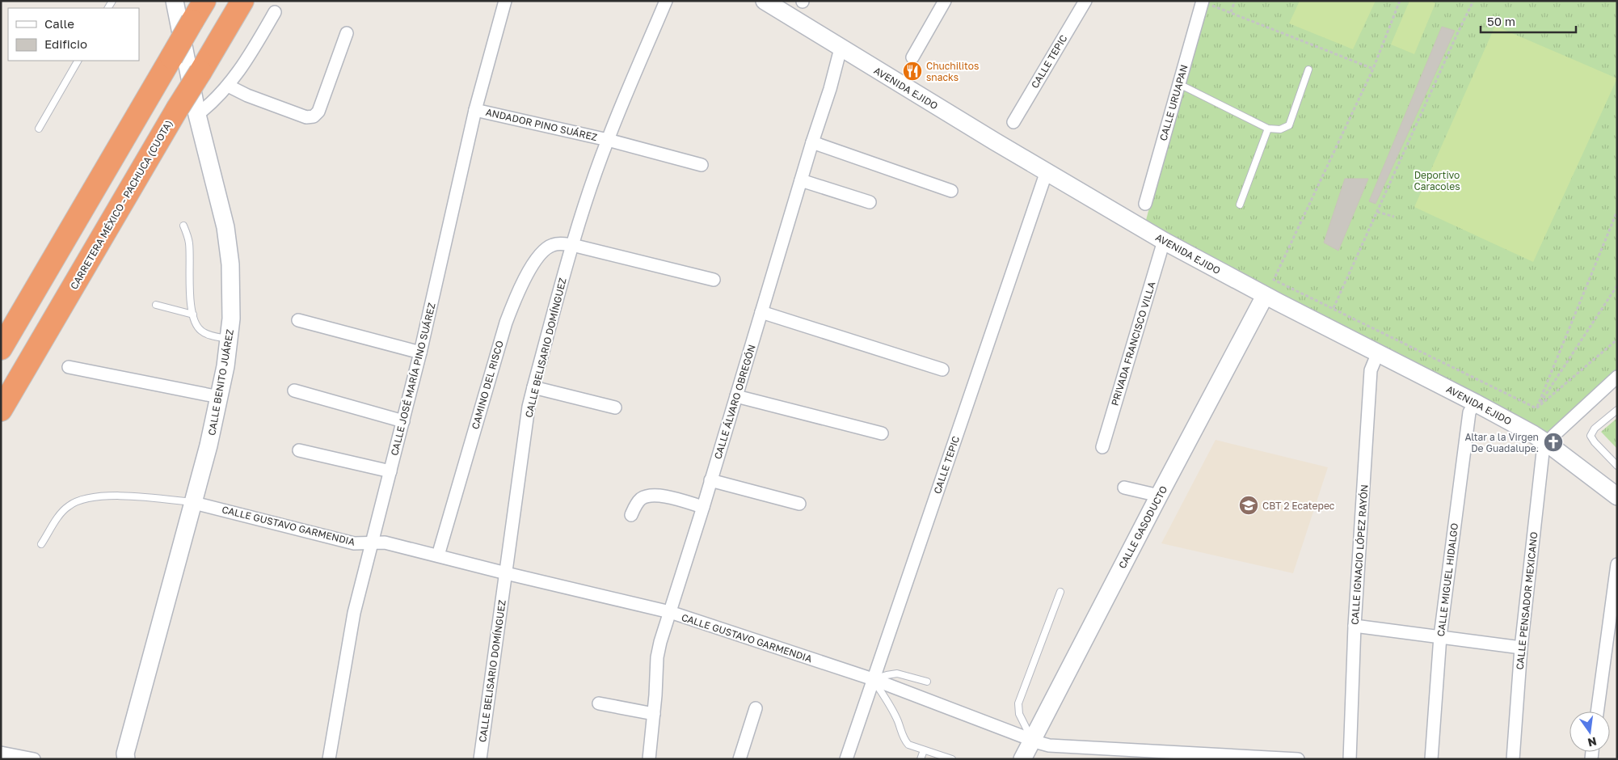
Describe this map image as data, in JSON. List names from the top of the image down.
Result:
{
  "streets": {
    "highway": ["CARRETERA MÉXICO - PACHUCA (CUOTA)"],
    "main road": ["AVENIDA EJIDO", "CALLE BENITO JUÁREZ", "CALLE GASODUCTO"],
    "street": [
      "CALLE TEPIC",
      "CALLE URUAPAN",
      "ANDADOR PINO SUÁREZ",
      "PRIVADA FRANCISCO VILLA",
      "CALLE BELISARIO DOMÍNGUEZ",
      "CALLE JOSÉ MARÍA PINO SUÁREZ",
      "CAMINO DEL RISCO",
      "CALLE ÁLVARO OBREGÓN",
      "CALLE GUSTAVO GARMENDIA",
      "CALLE IGNACIO LÓPEZ RAYÓN",
      "CALLE MIGUEL HIDALGO",
      "CALLE PENSADOR MEXICANO"
    ]
  },
  "crossings": [
    ["CALLE TEPIC", "AVENIDA EJIDO"],
    ["CALLE TEPIC", "CALLE GUSTAVO GARMENDIA"],
    ["AVENIDA EJIDO", "PRIVADA FRANCISCO VILLA"],
    ["AVENIDA EJIDO", "CALLE ÁLVARO OBREGÓN"],
    ["AVENIDA EJIDO", "CALLE GASODUCTO"],
    ["AVENIDA EJIDO", "CALLE IGNACIO LÓPEZ RAYÓN"],
    ["AVENIDA EJIDO", "CALLE MIGUEL HIDALGO"],
    ["AVENIDA EJIDO", "CALLE PENSADOR MEXICANO"],
    ["ANDADOR PINO SUÁREZ", "CALLE BELISARIO DOMÍNGUEZ"],
    ["ANDADOR PINO SUÁREZ", "CALLE JOSÉ MARÍA PINO SUÁREZ"],
    ["CARRETERA MÉXICO - PACHUCA (CUOTA)", "CALLE BENITO JUÁREZ"],
    ["CALLE BELISARIO DOMÍNGUEZ", "CAMINO DEL RISCO"],
    ["CALLE BELISARIO DOMÍNGUEZ", "CALLE GUSTAVO GARMENDIA"],
    ["CALLE JOSÉ MARÍA PINO SUÁREZ", "CALLE GUSTAVO GARMENDIA"],
    ["CALLE BENITO JUÁREZ", "CALLE GUSTAVO GARMENDIA"],
    ["CAMINO DEL RISCO", "CALLE GUSTAVO GARMENDIA"],
    ["CALLE ÁLVARO OBREGÓN", "CALLE GUSTAVO GARMENDIA"],
    ["CALLE GUSTAVO GARMENDIA", "CALLE GASODUCTO"]
  ],
  "parks": ["Deportivo Caracoles"],
  "places": {
    "restaurant": ["Chuchilitos snacks"],
    "church": ["Altar a la Virgen De Guadalupe."],
    "school or university": ["CBT 2 Ecatepec"]
  },
  "legend": ["Calle", "Edificio"],
  "scale_bar": "50 m",
  "north": "bottom"
}
